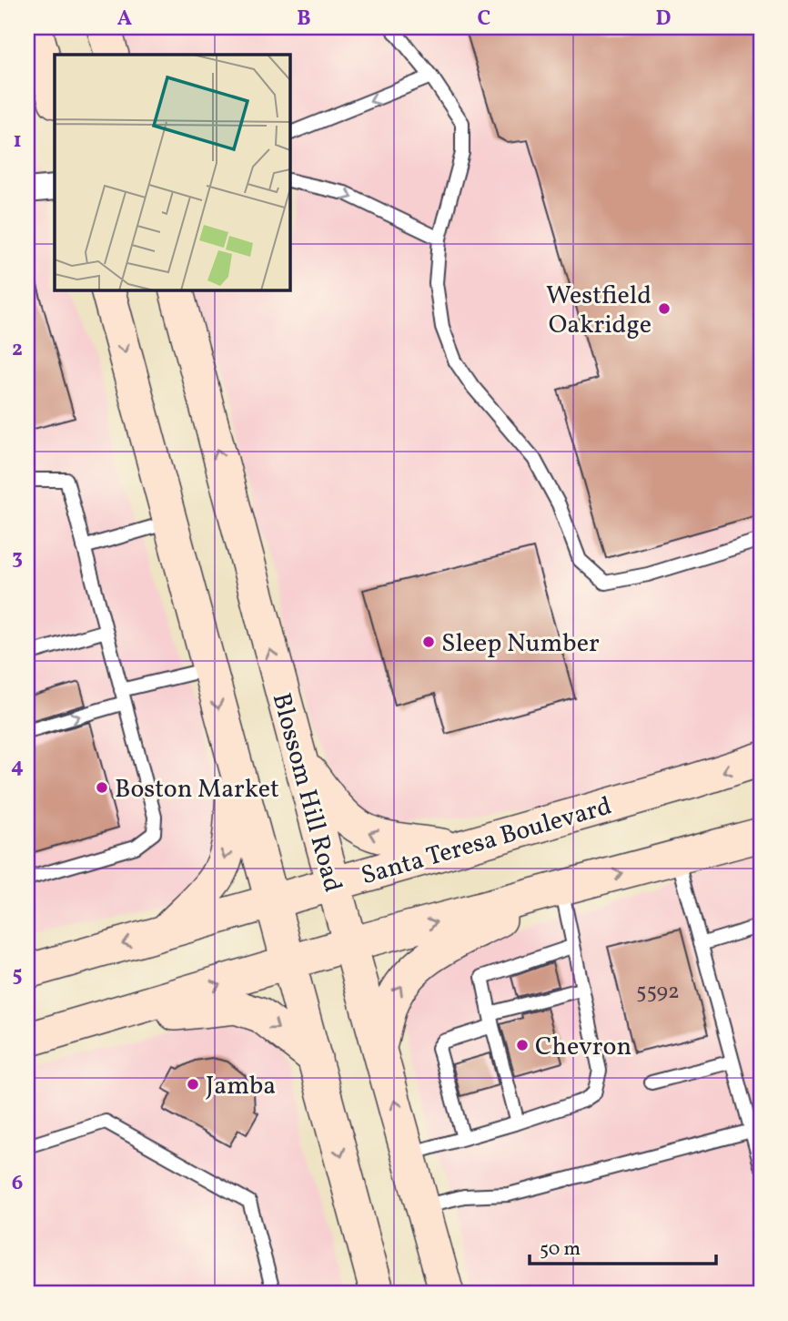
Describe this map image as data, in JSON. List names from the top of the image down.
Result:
{
  "streets": {
    "main road": ["Blossom Hill Road", "Santa Teresa Boulevard"]
  },
  "crossings": [
    ["Blossom Hill Road", "Santa Teresa Boulevard"]
  ],
  "places": [
    "Westfield Oakridge",
    "Sleep Number",
    "Boston Market",
    "Chevron",
    "Jamba"
  ],
  "house_numbers": ["5592"],
  "scale_bar": "50 m",
  "grid": {
    "columns": [
      "A",
      "B",
      "C",
      "D"
    ],
    "rows": [
      "1",
      "2",
      "3",
      "4",
      "5",
      "6"
    ]
  }
}
